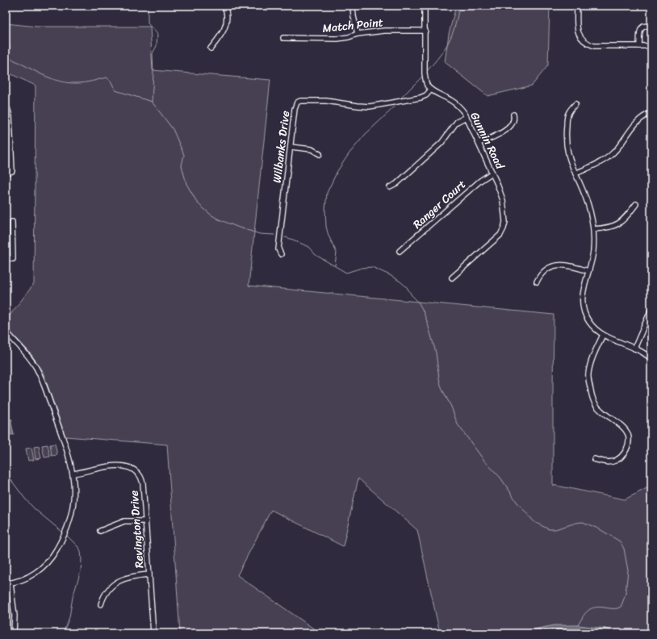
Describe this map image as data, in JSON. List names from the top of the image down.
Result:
{
  "streets": {
    "street": [
      "Match Point",
      "Gunnin Road",
      "Wilbanks Drive",
      "Ranger Court",
      "Revington Drive"
    ]
  },
  "crossings": [
    ["Gunnin Road", "Wilbanks Drive"],
    ["Gunnin Road", "Ranger Court"]
  ]
}
